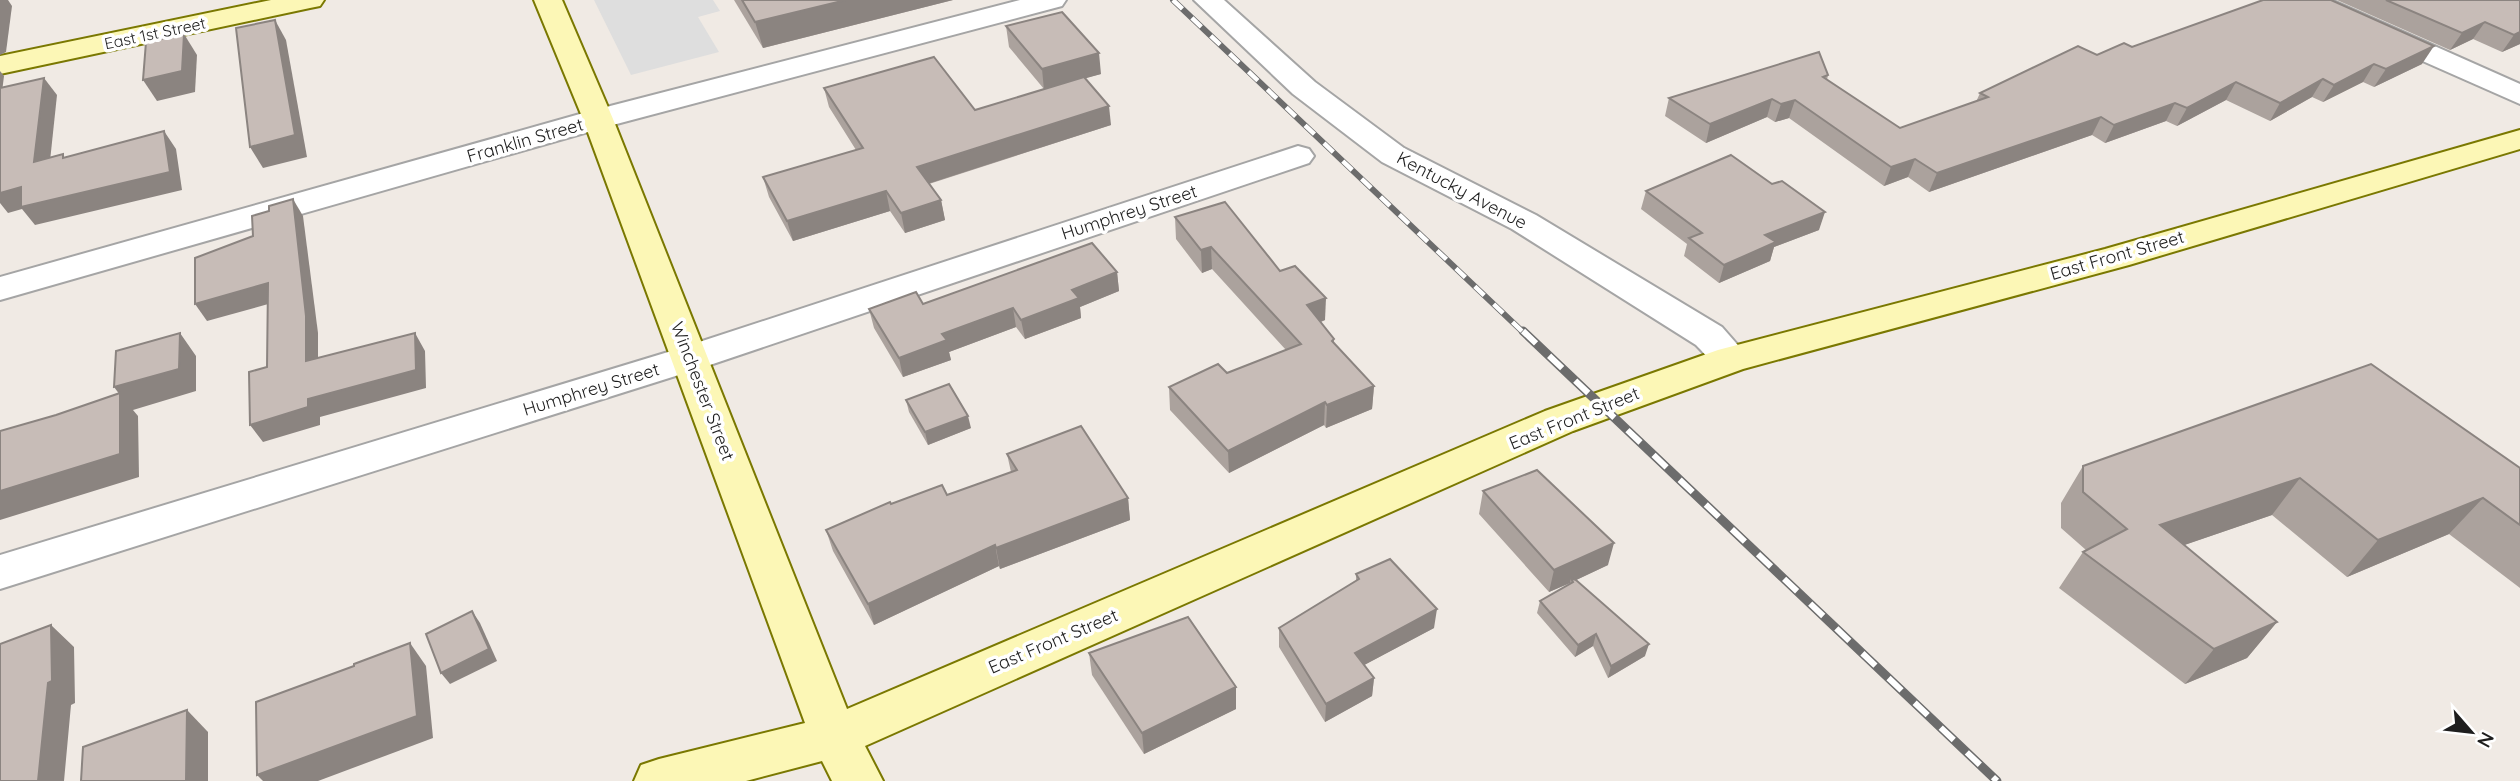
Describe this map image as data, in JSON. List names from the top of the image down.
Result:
{
  "streets": {
    "street": [
      "East 1st Street",
      "Franklin Street",
      "Kentucky Avenue",
      "Humphrey Street",
      "East Front Street",
      "Winchester Street"
    ]
  },
  "crossings": [
    ["Franklin Street", "Winchester Street"],
    ["Kentucky Avenue", "East Front Street"],
    ["Humphrey Street", "Winchester Street"],
    ["East Front Street", "Winchester Street"]
  ],
  "north": "bottom right"
}
